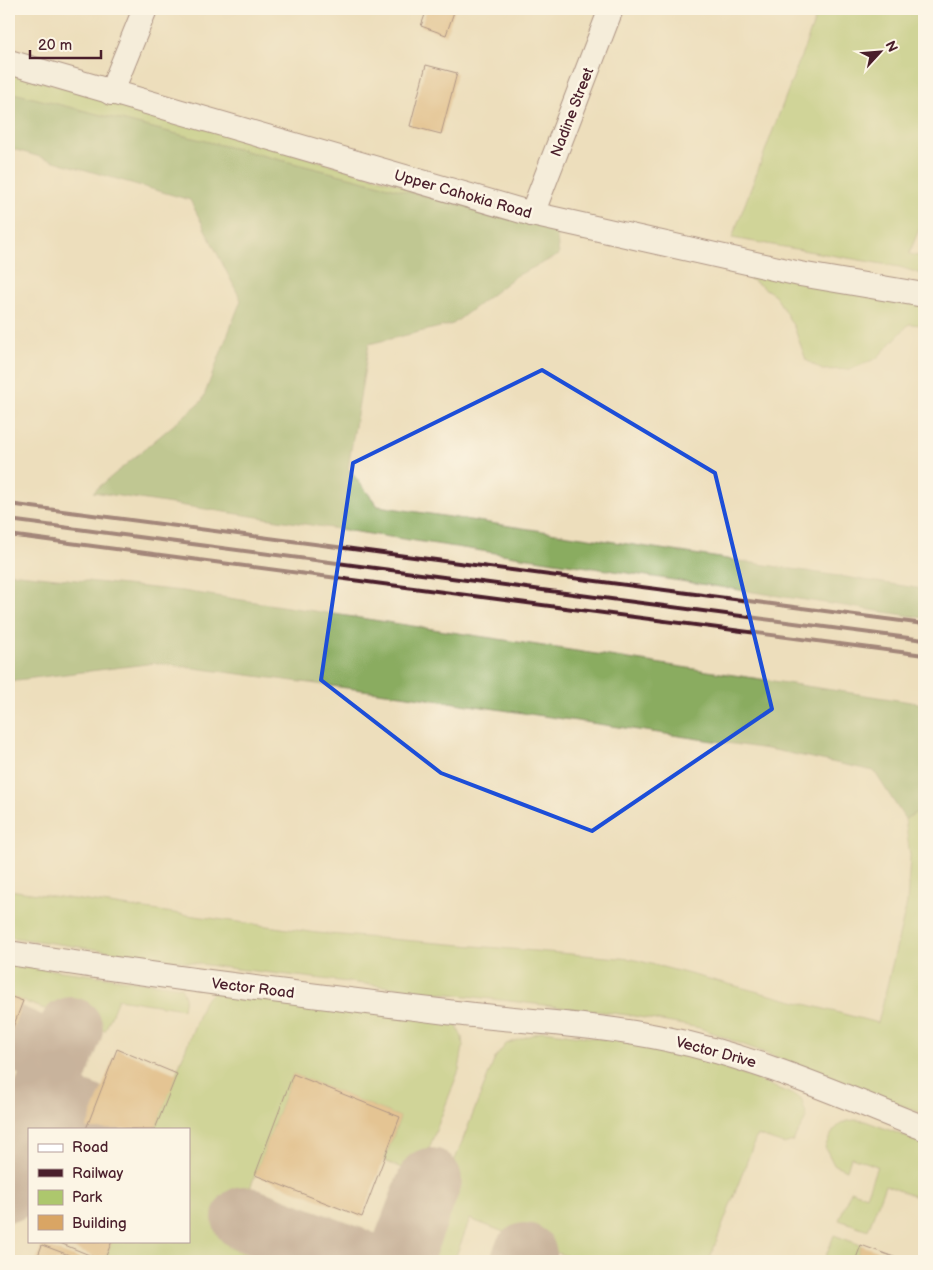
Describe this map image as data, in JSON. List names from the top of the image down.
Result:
{
  "streets": {
    "street": [
      "Nadine Street",
      "Upper Cahokia Road",
      "Vector Road",
      "Vector Drive"
    ]
  },
  "crossings": [
    ["Nadine Street", "Upper Cahokia Road"],
    ["Vector Road", "Vector Drive"]
  ],
  "legend": [
    "Road",
    "Railway",
    "Park",
    "Building"
  ],
  "scale_bar": "20 m",
  "north": "top right"
}
